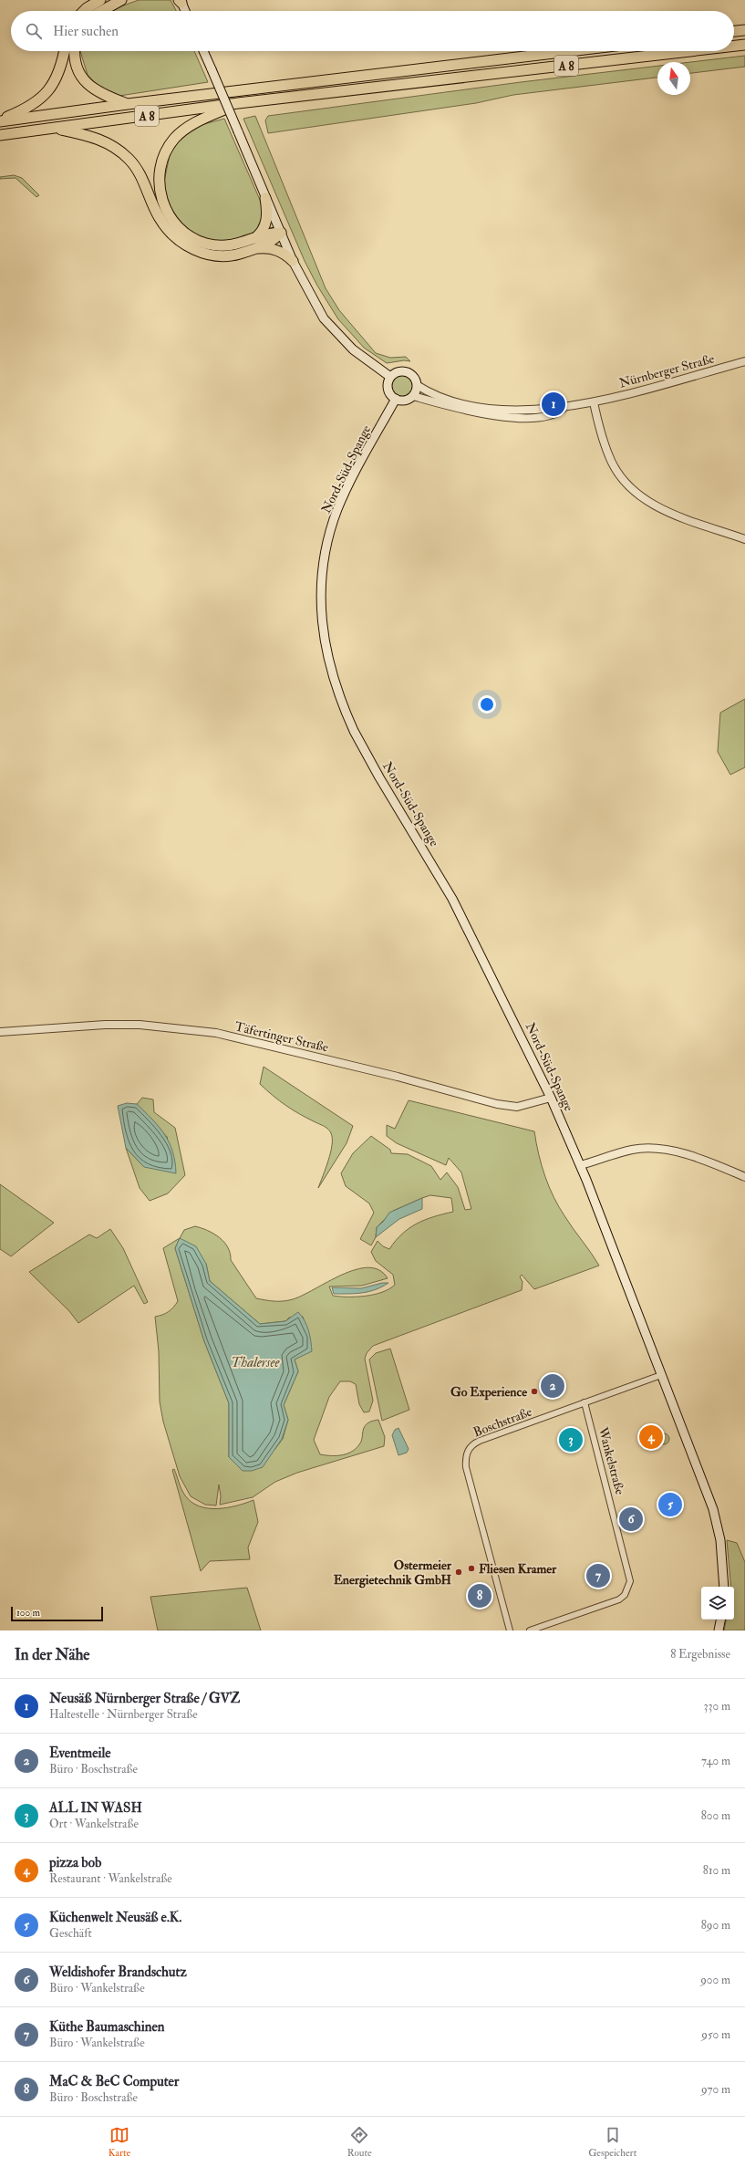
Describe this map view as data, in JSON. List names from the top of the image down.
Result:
{
  "streets": {
    "highway": ["A 8"],
    "main road": ["Nord-Süd-Spange"],
    "street": [
      "Nürnberger Straße",
      "Täfertinger Straße",
      "Boschstraße",
      "Wankelstraße"
    ]
  },
  "crossings": [
    ["Nord-Süd-Spange", "Täfertinger Straße"],
    ["Nord-Süd-Spange", "Boschstraße"],
    ["Boschstraße", "Wankelstraße"]
  ],
  "water": ["Thalersee"],
  "places": ["Go Experience", "Fliesen Kramer", "Ostermeier Energietechnik GmbH"],
  "scale_bar": "100 m",
  "north": "top",
  "page": {
    "search": "Hier suchen",
    "pins": [
      "1",
      "2",
      "4",
      "3",
      "5",
      "6",
      "7",
      "8"
    ],
    "scale": "100 m",
    "heading": ["In der Nähe", "8 Ergebnisse"],
    "list": [
      {
        "mark": "1",
        "name": "Neusäß Nürnberger Straße / GVZ",
        "note": "Haltestelle · Nürnberger Straße",
        "value": "330 m"
      },
      {
        "mark": "2",
        "name": "Eventmeile",
        "note": "Büro · Boschstraße",
        "value": "740 m"
      },
      {
        "mark": "3",
        "name": "ALL IN WASH",
        "note": "Ort · Wankelstraße",
        "value": "800 m"
      },
      {
        "mark": "4",
        "name": "pizza bob",
        "note": "Restaurant · Wankelstraße",
        "value": "810 m"
      },
      {
        "mark": "5",
        "name": "Küchenwelt Neusäß e.K.",
        "note": "Geschäft",
        "value": "890 m"
      },
      {
        "mark": "6",
        "name": "Weldishofer Brandschutz",
        "note": "Büro · Wankelstraße",
        "value": "900 m"
      },
      {
        "mark": "7",
        "name": "Küthe Baumaschinen",
        "note": "Büro · Wankelstraße",
        "value": "950 m"
      },
      {
        "mark": "8",
        "name": "MaC & BeC Computer",
        "note": "Büro · Boschstraße",
        "value": "970 m"
      }
    ],
    "nav": ["Karte", "Route", "Gespeichert"]
  }
}
